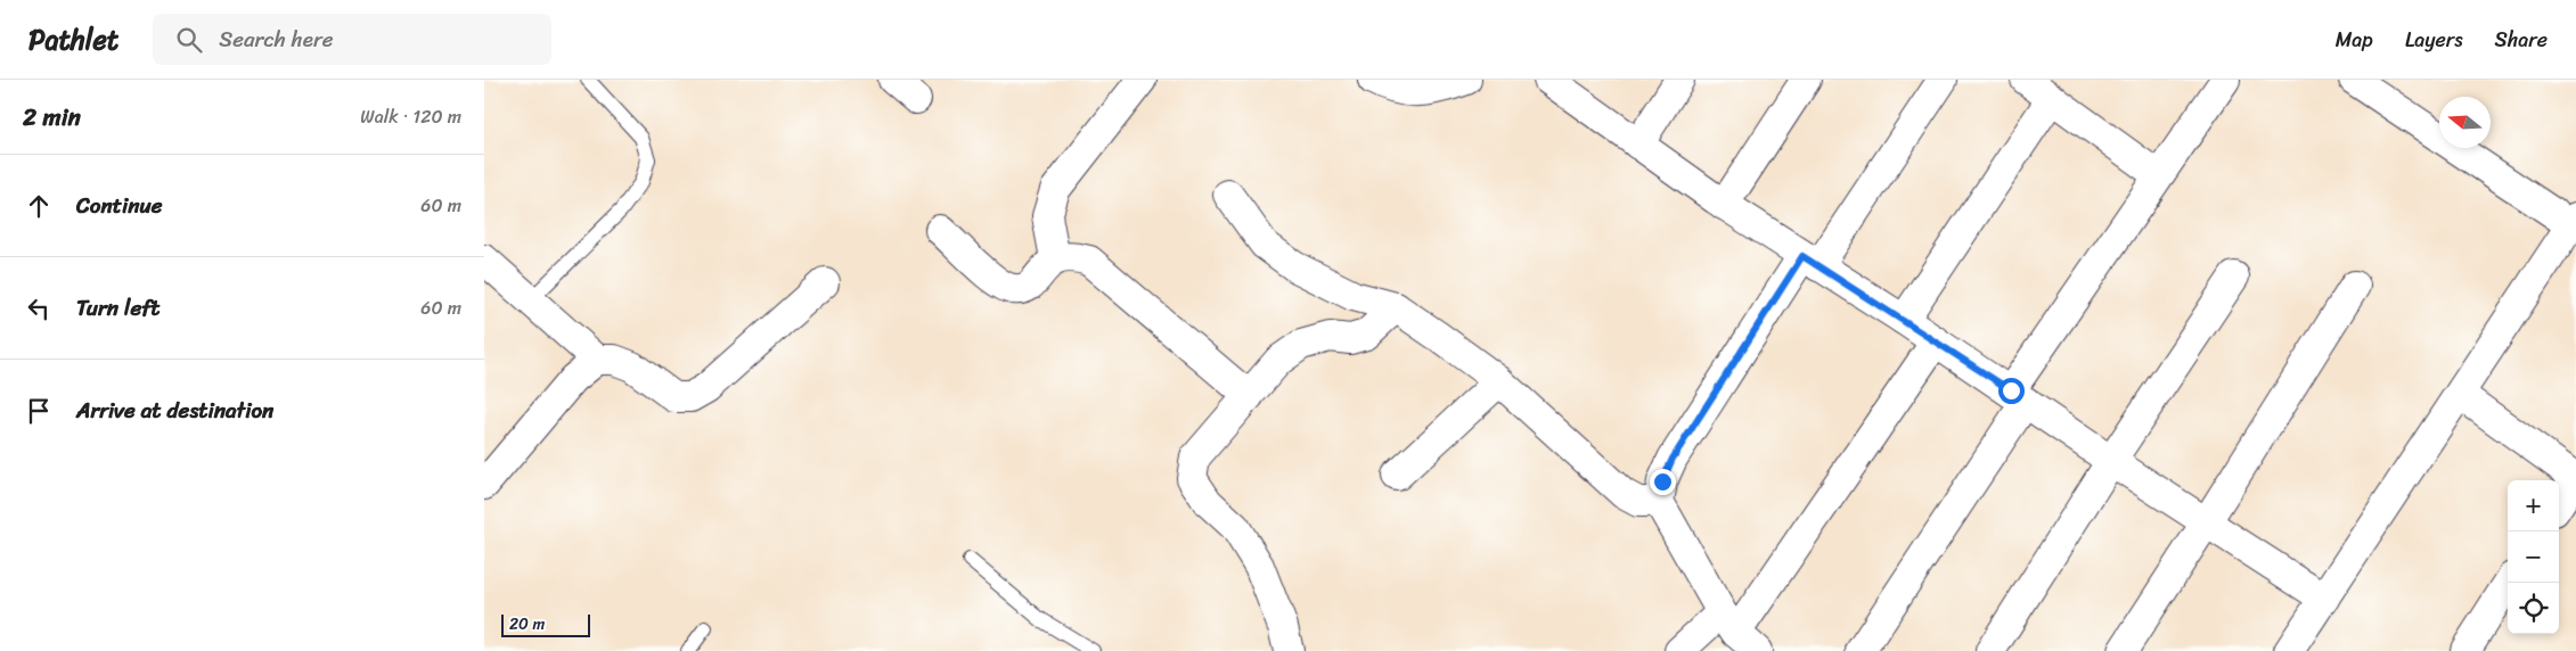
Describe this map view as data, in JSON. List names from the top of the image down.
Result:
{
  "scale_bar": "20 m",
  "north": "left",
  "page": {
    "header": "Pathlet",
    "search": "Search here",
    "nav": ["Map", "Layers", "Share"],
    "heading": ["2 min", "Walk · 120 m"],
    "list": [
      ["Continue", "60 m"],
      ["Turn left", "60 m"],
      "Arrive at destination"
    ],
    "map_buttons": ["+", "−"],
    "scale": "20 m"
  }
}
